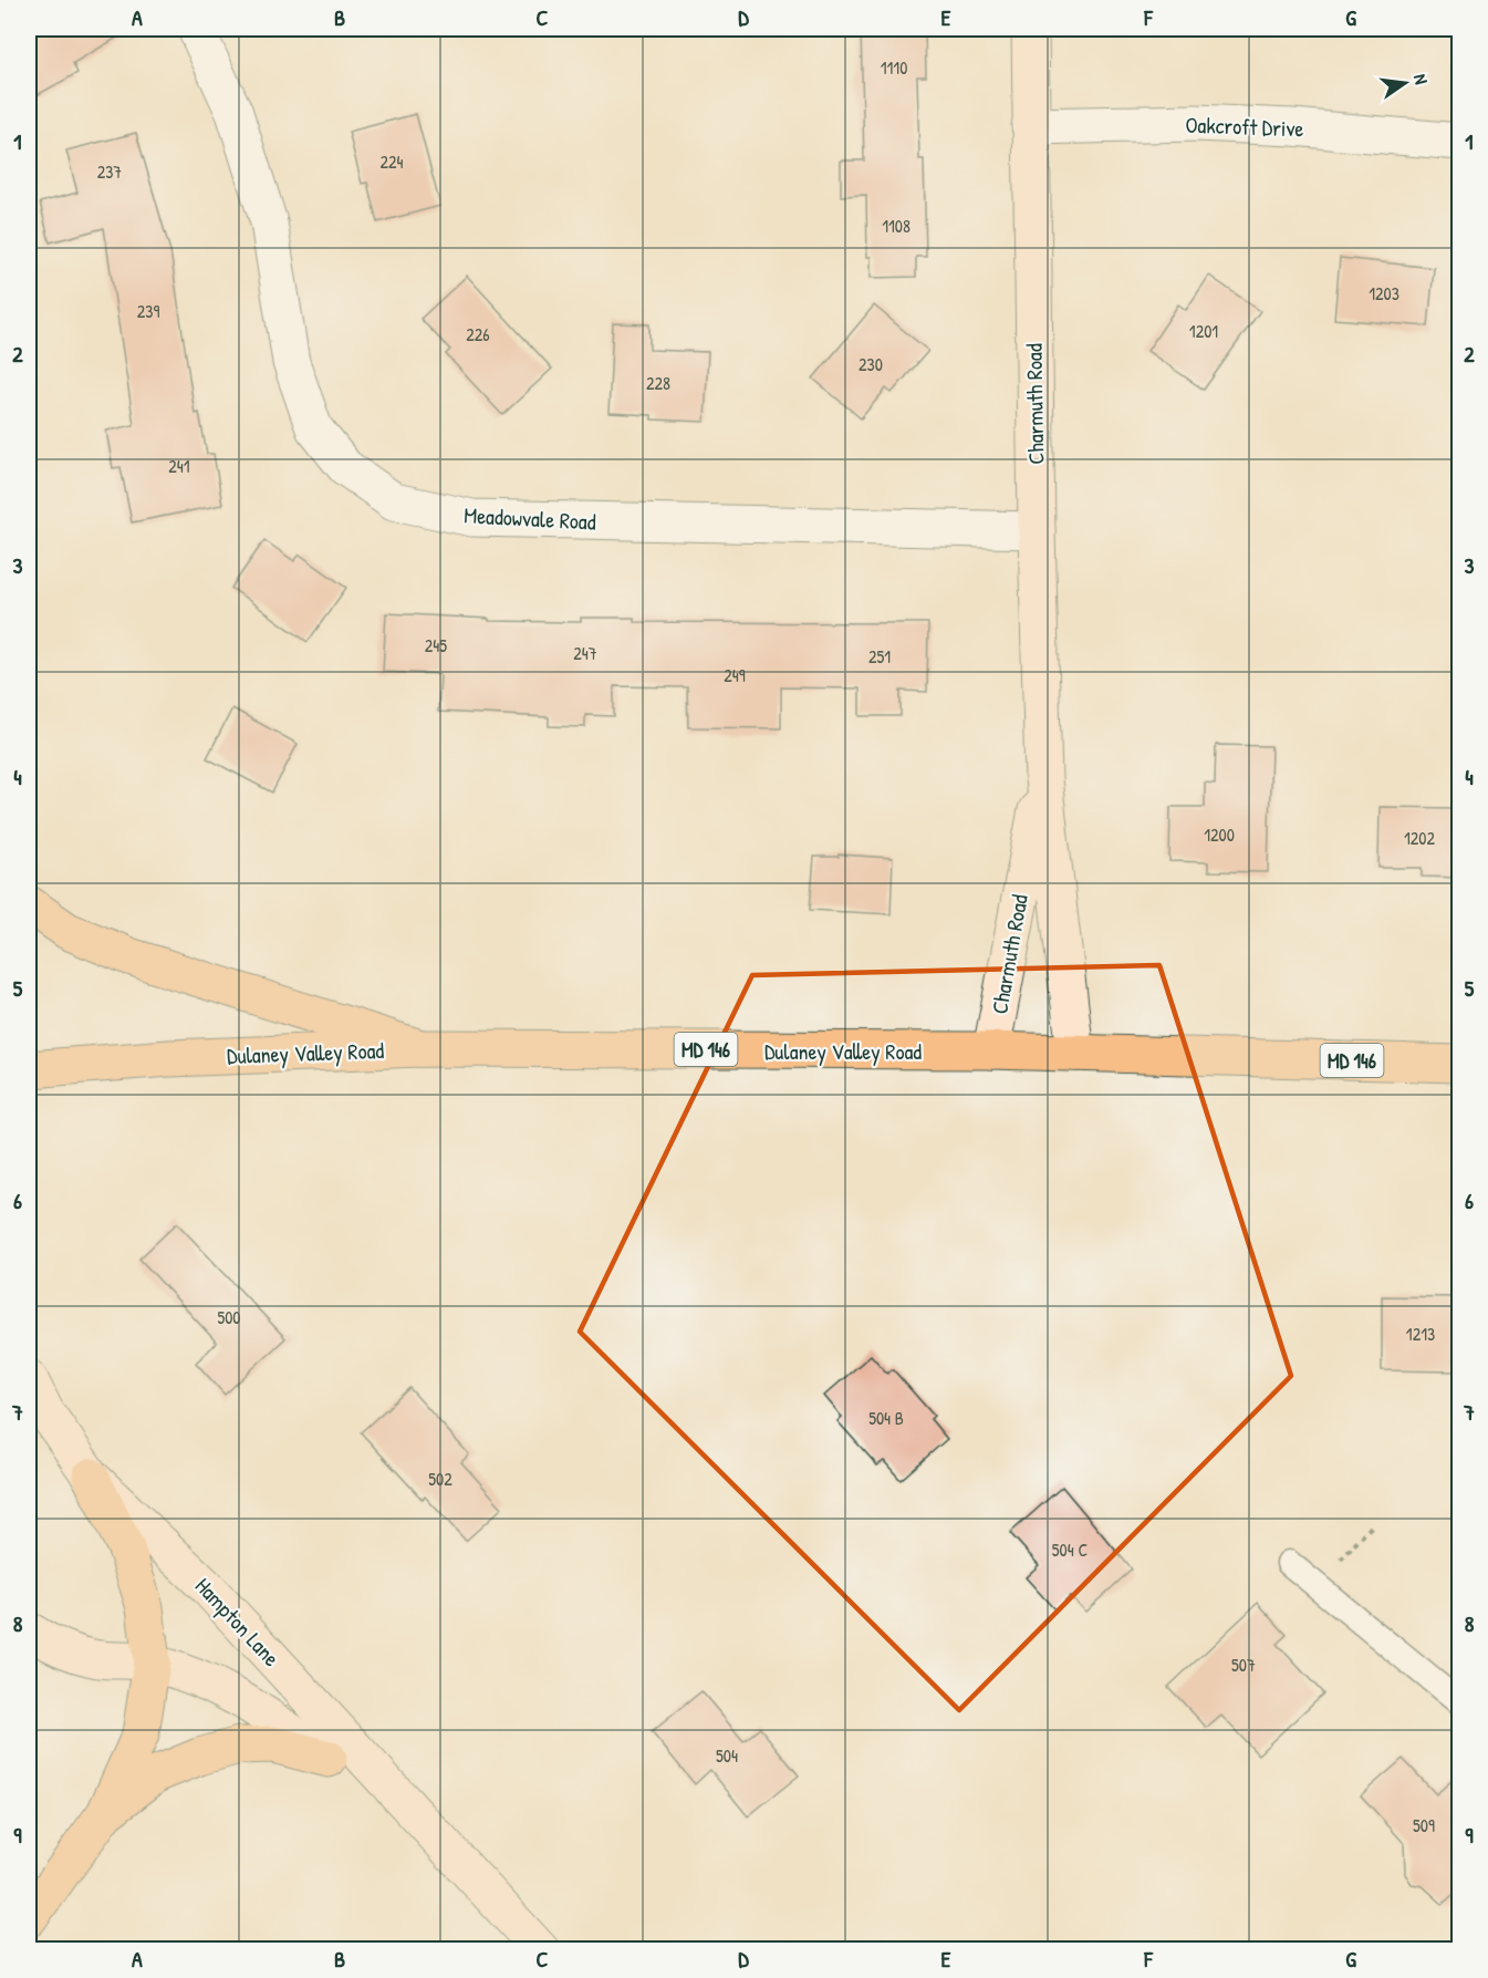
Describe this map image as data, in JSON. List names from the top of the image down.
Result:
{
  "streets": {
    "main road": ["MD 146", "Dulaney Valley Road"],
    "street": [
      "Oakcroft Drive",
      "Charmuth Road",
      "Meadowvale Road",
      "Hampton Lane"
    ]
  },
  "crossings": [
    ["Oakcroft Drive", "Charmuth Road"],
    ["Charmuth Road", "Meadowvale Road"],
    ["Charmuth Road", "Dulaney Valley Road"]
  ],
  "house_numbers": [
    "1110",
    "224",
    "237",
    "1108",
    "1203",
    "239",
    "1201",
    "226",
    "230",
    "228",
    "241",
    "245",
    "247",
    "251",
    "249",
    "1200",
    "1202",
    "500",
    "1213",
    "504 B",
    "502",
    "504 C",
    "507",
    "504",
    "509"
  ],
  "north": "right",
  "grid": {
    "columns": [
      "A",
      "B",
      "C",
      "D",
      "E",
      "F",
      "G"
    ],
    "rows": [
      "1",
      "2",
      "3",
      "4",
      "5",
      "6",
      "7",
      "8",
      "9"
    ]
  }
}
